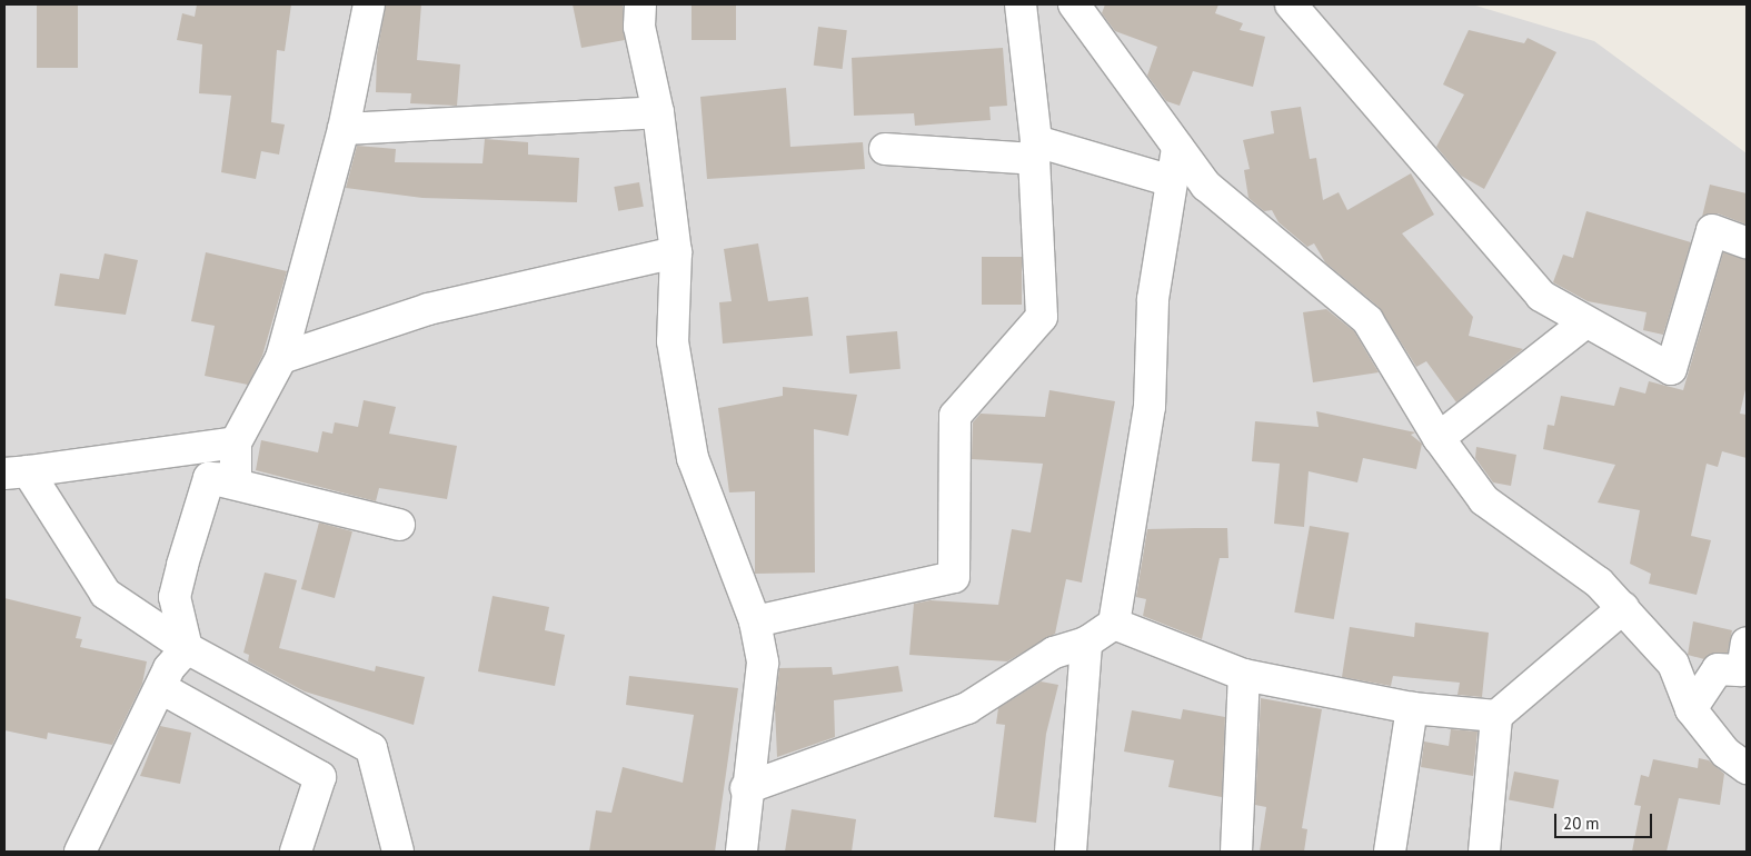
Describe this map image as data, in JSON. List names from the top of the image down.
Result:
{
  "scale_bar": "20 m"
}
